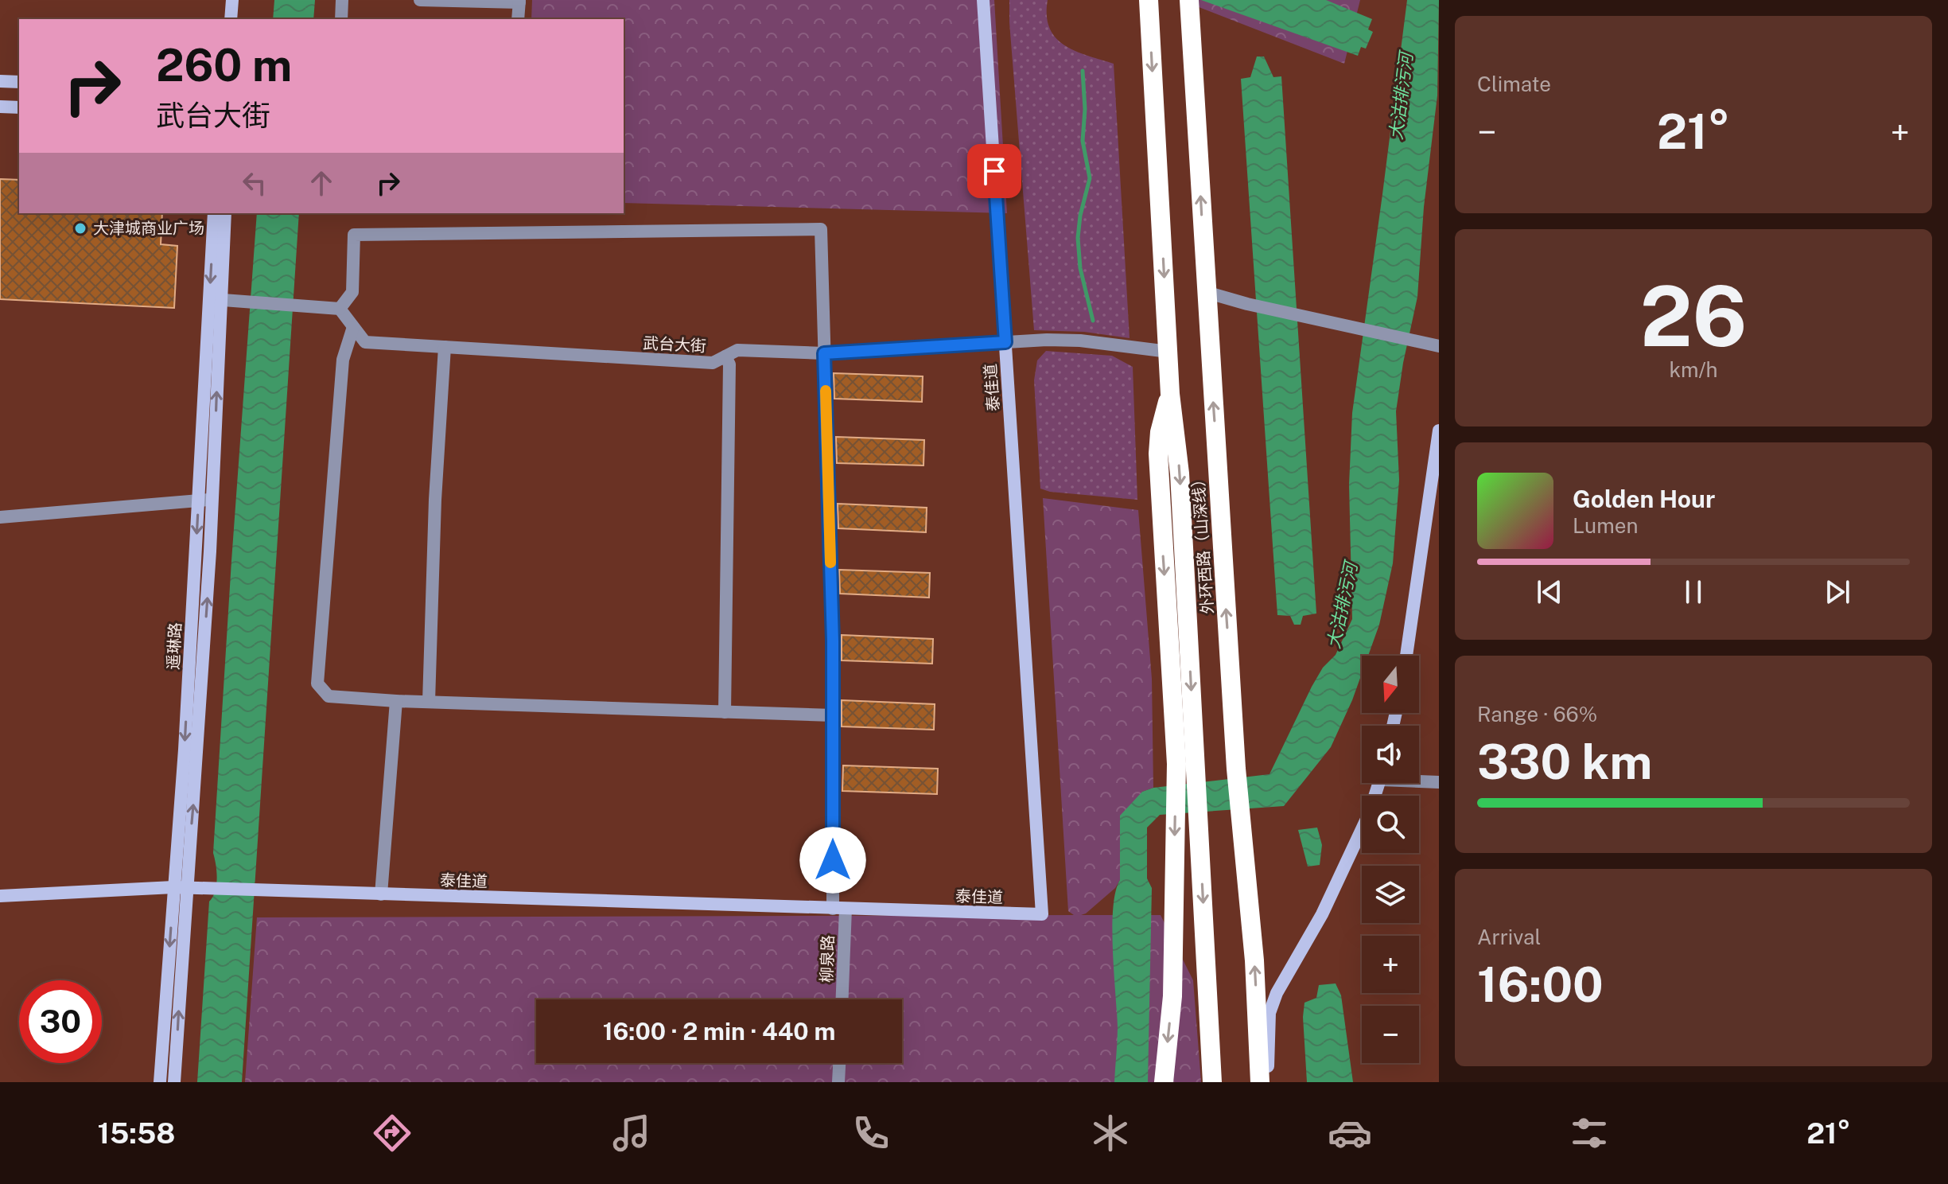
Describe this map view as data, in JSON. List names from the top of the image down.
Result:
{
  "streets": {
    "highway": ["外环西路（山深线）"],
    "street": [
      "武台大街",
      "泰佳道",
      "遥琳路",
      "柳泉路"
    ]
  },
  "crossings": [
    ["武台大街", "泰佳道"],
    ["武台大街", "外环西路（山深线）"],
    ["武台大街", "柳泉路"],
    ["泰佳道", "遥琳路"],
    ["泰佳道", "柳泉路"]
  ],
  "water": ["大沽排污河"],
  "places": ["大津城商业广场"],
  "north": "bottom",
  "page": {
    "tile": [
      "Climate",
      ["26", "km/h"],
      ["Range · 66%", "330 km"],
      ["Arrival", "16:00"]
    ],
    "turn": ["260 m", "武台大街"],
    "heat": ["−", "21°", "+"],
    "song": ["Golden Hour", "Lumen"],
    "map_buttons": ["+", "−"],
    "limit": "30",
    "trip": "16:00 · 2 min · 440 m",
    "tabs": ["15:58", "21°"]
  }
}
